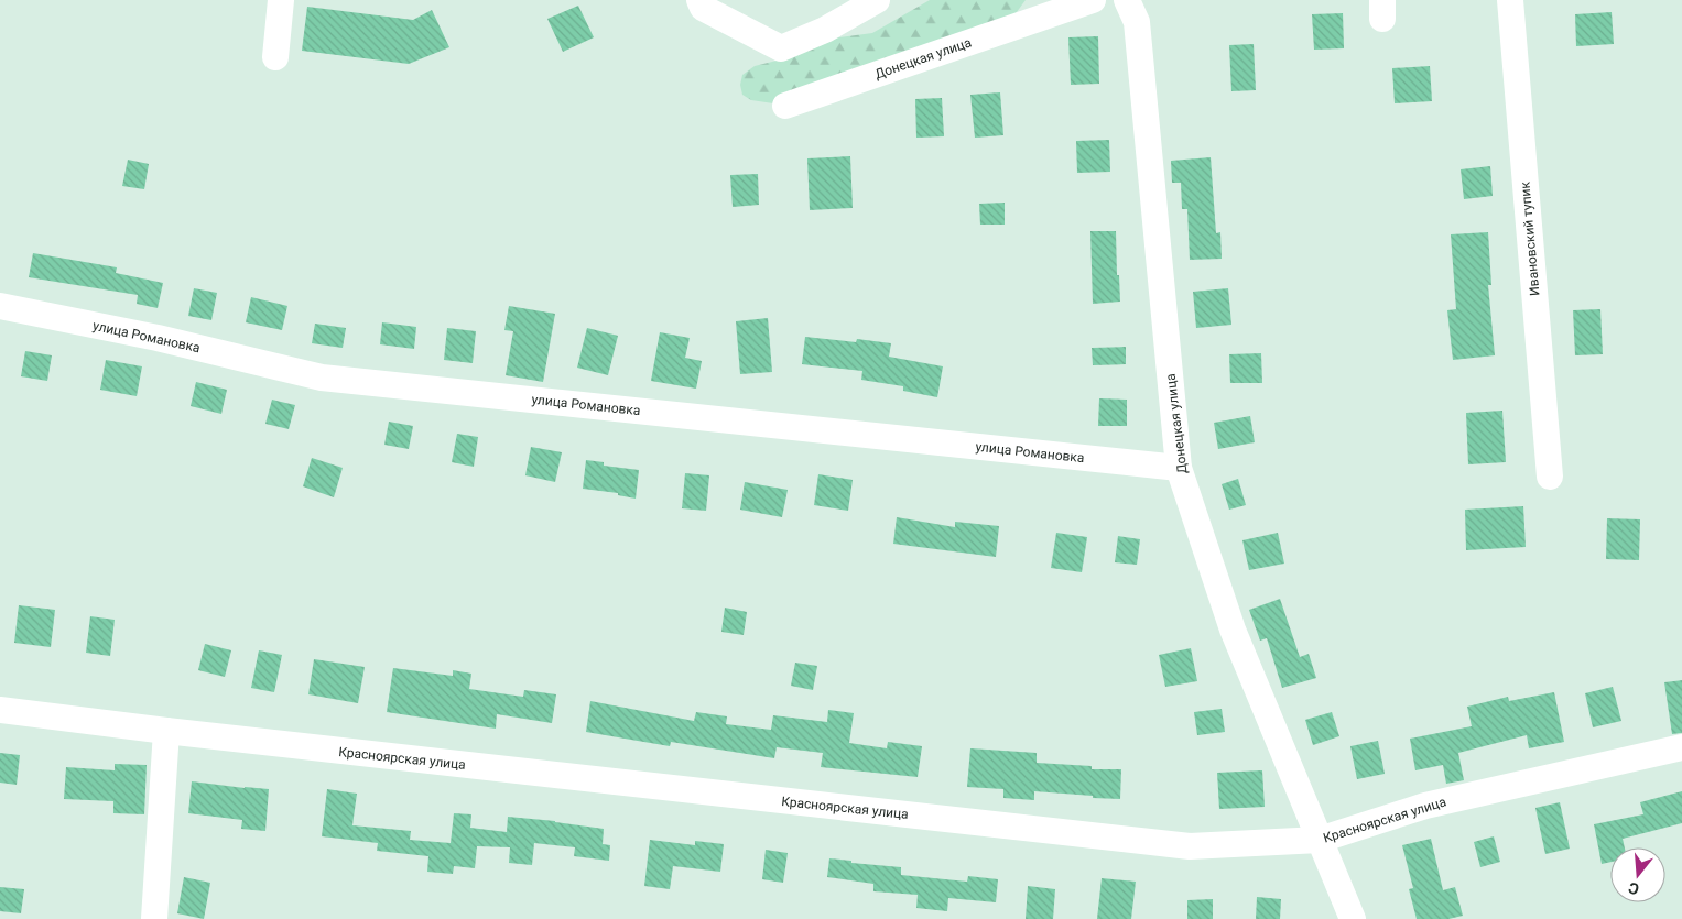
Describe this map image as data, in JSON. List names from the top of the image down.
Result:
{
  "streets": {
    "street": [
      "Донецкая улица",
      "Ивановский тупик",
      "улица Романовка",
      "Красноярская улица"
    ]
  },
  "crossings": [
    ["Донецкая улица", "улица Романовка"],
    ["Донецкая улица", "Красноярская улица"]
  ],
  "north": "bottom"
}
